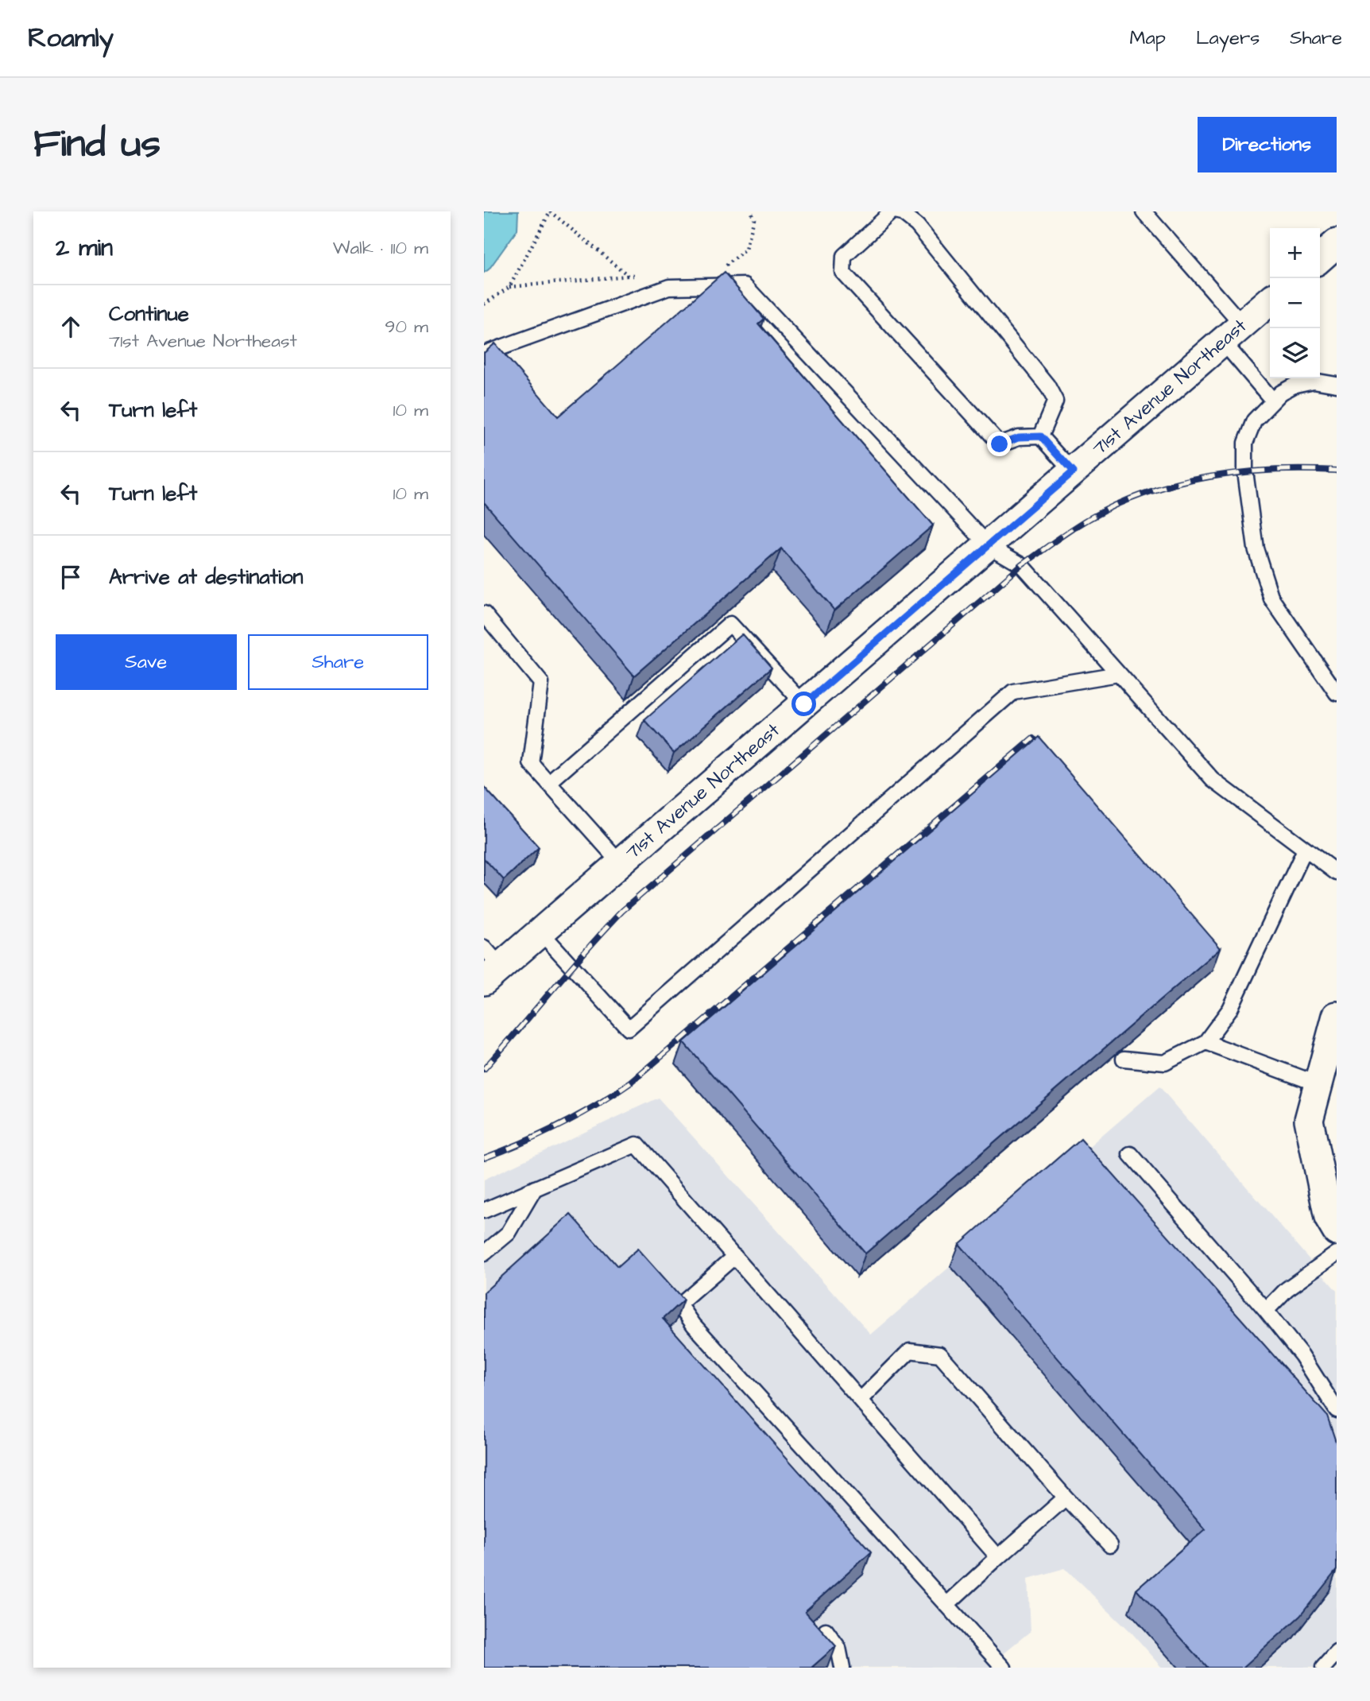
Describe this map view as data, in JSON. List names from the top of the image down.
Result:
{
  "streets": {
    "street": ["71st Avenue Northeast"]
  },
  "page": {
    "header": "Roamly",
    "nav": ["Map", "Layers", "Share"],
    "buttons": [
      "Directions",
      ["Save", "Share"]
    ],
    "title": "Find us",
    "heading": ["2 min", "Walk · 110 m"],
    "map_buttons": ["+", "−"],
    "list": [
      ["Continue", "71st Avenue Northeast", "90 m"],
      ["Turn left", "10 m"],
      ["Turn left", "10 m"],
      "Arrive at destination"
    ]
  }
}
